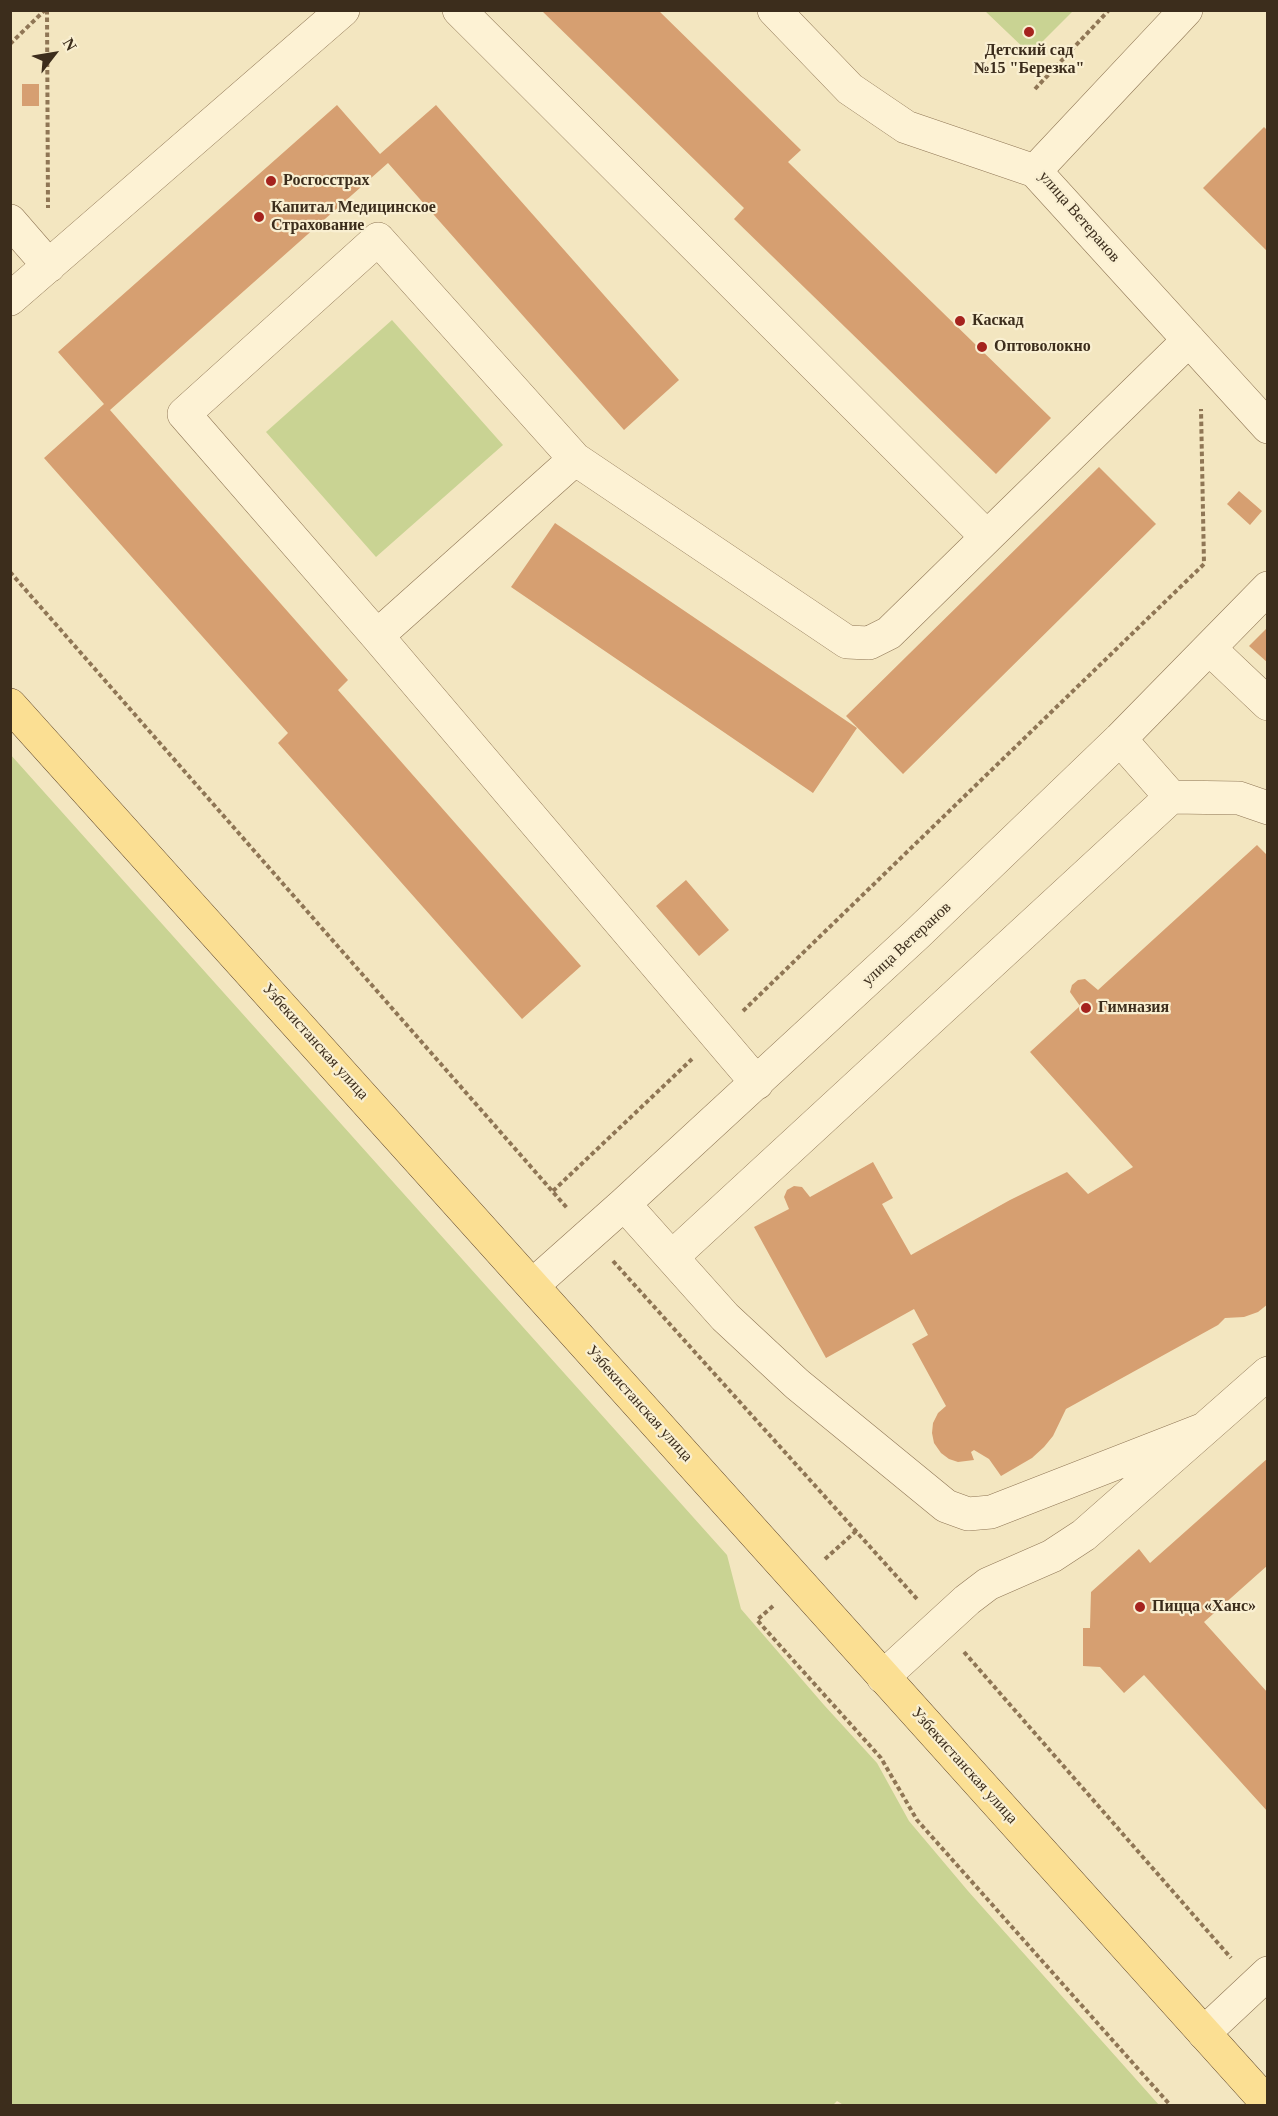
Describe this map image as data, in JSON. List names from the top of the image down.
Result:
{
  "streets": {
    "main road": ["Узбекистанская улица"],
    "street": ["улица Ветеранов"]
  },
  "crossings": [
    ["улица Ветеранов", "Узбекистанская улица"]
  ],
  "places": [
    "Детский сад №15 \"Березка\"",
    "Росгосстрах",
    "Капитал Медицинское Страхование",
    "Каскад",
    "Оптоволокно",
    "Гимназия",
    "Пицца «Ханс»"
  ],
  "north": "top right"
}
